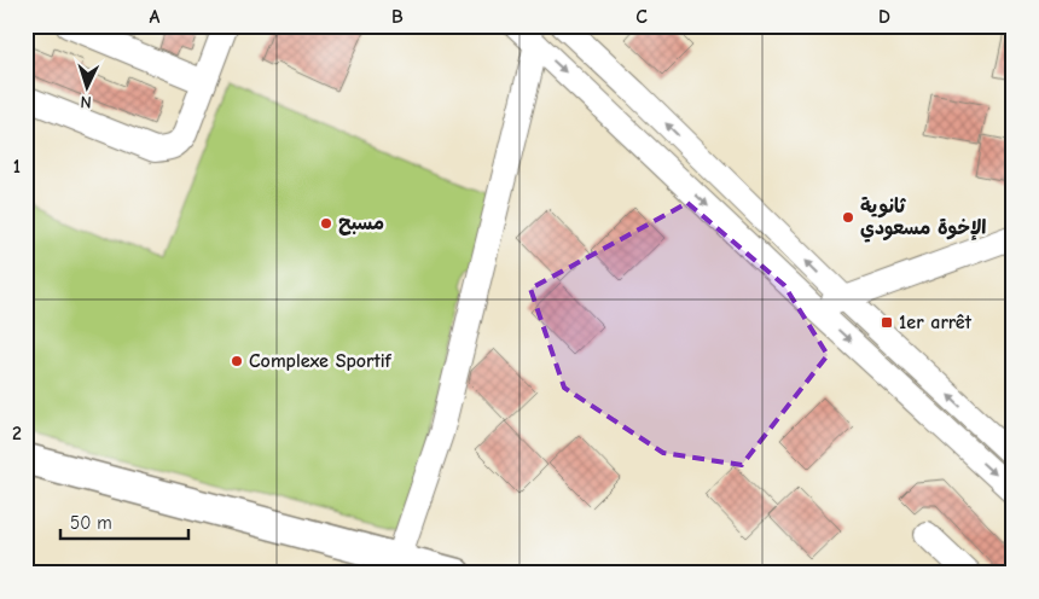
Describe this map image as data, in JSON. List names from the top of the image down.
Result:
{
  "places": {
    "other": ["ثانوية الإخوة مسعودي", "مسبح", "Complexe Sportif"],
    "transit": ["1er arrêt"]
  },
  "scale_bar": "50 m",
  "north": "bottom",
  "grid": {
    "columns": [
      "A",
      "B",
      "C",
      "D"
    ],
    "rows": ["1", "2"]
  }
}
